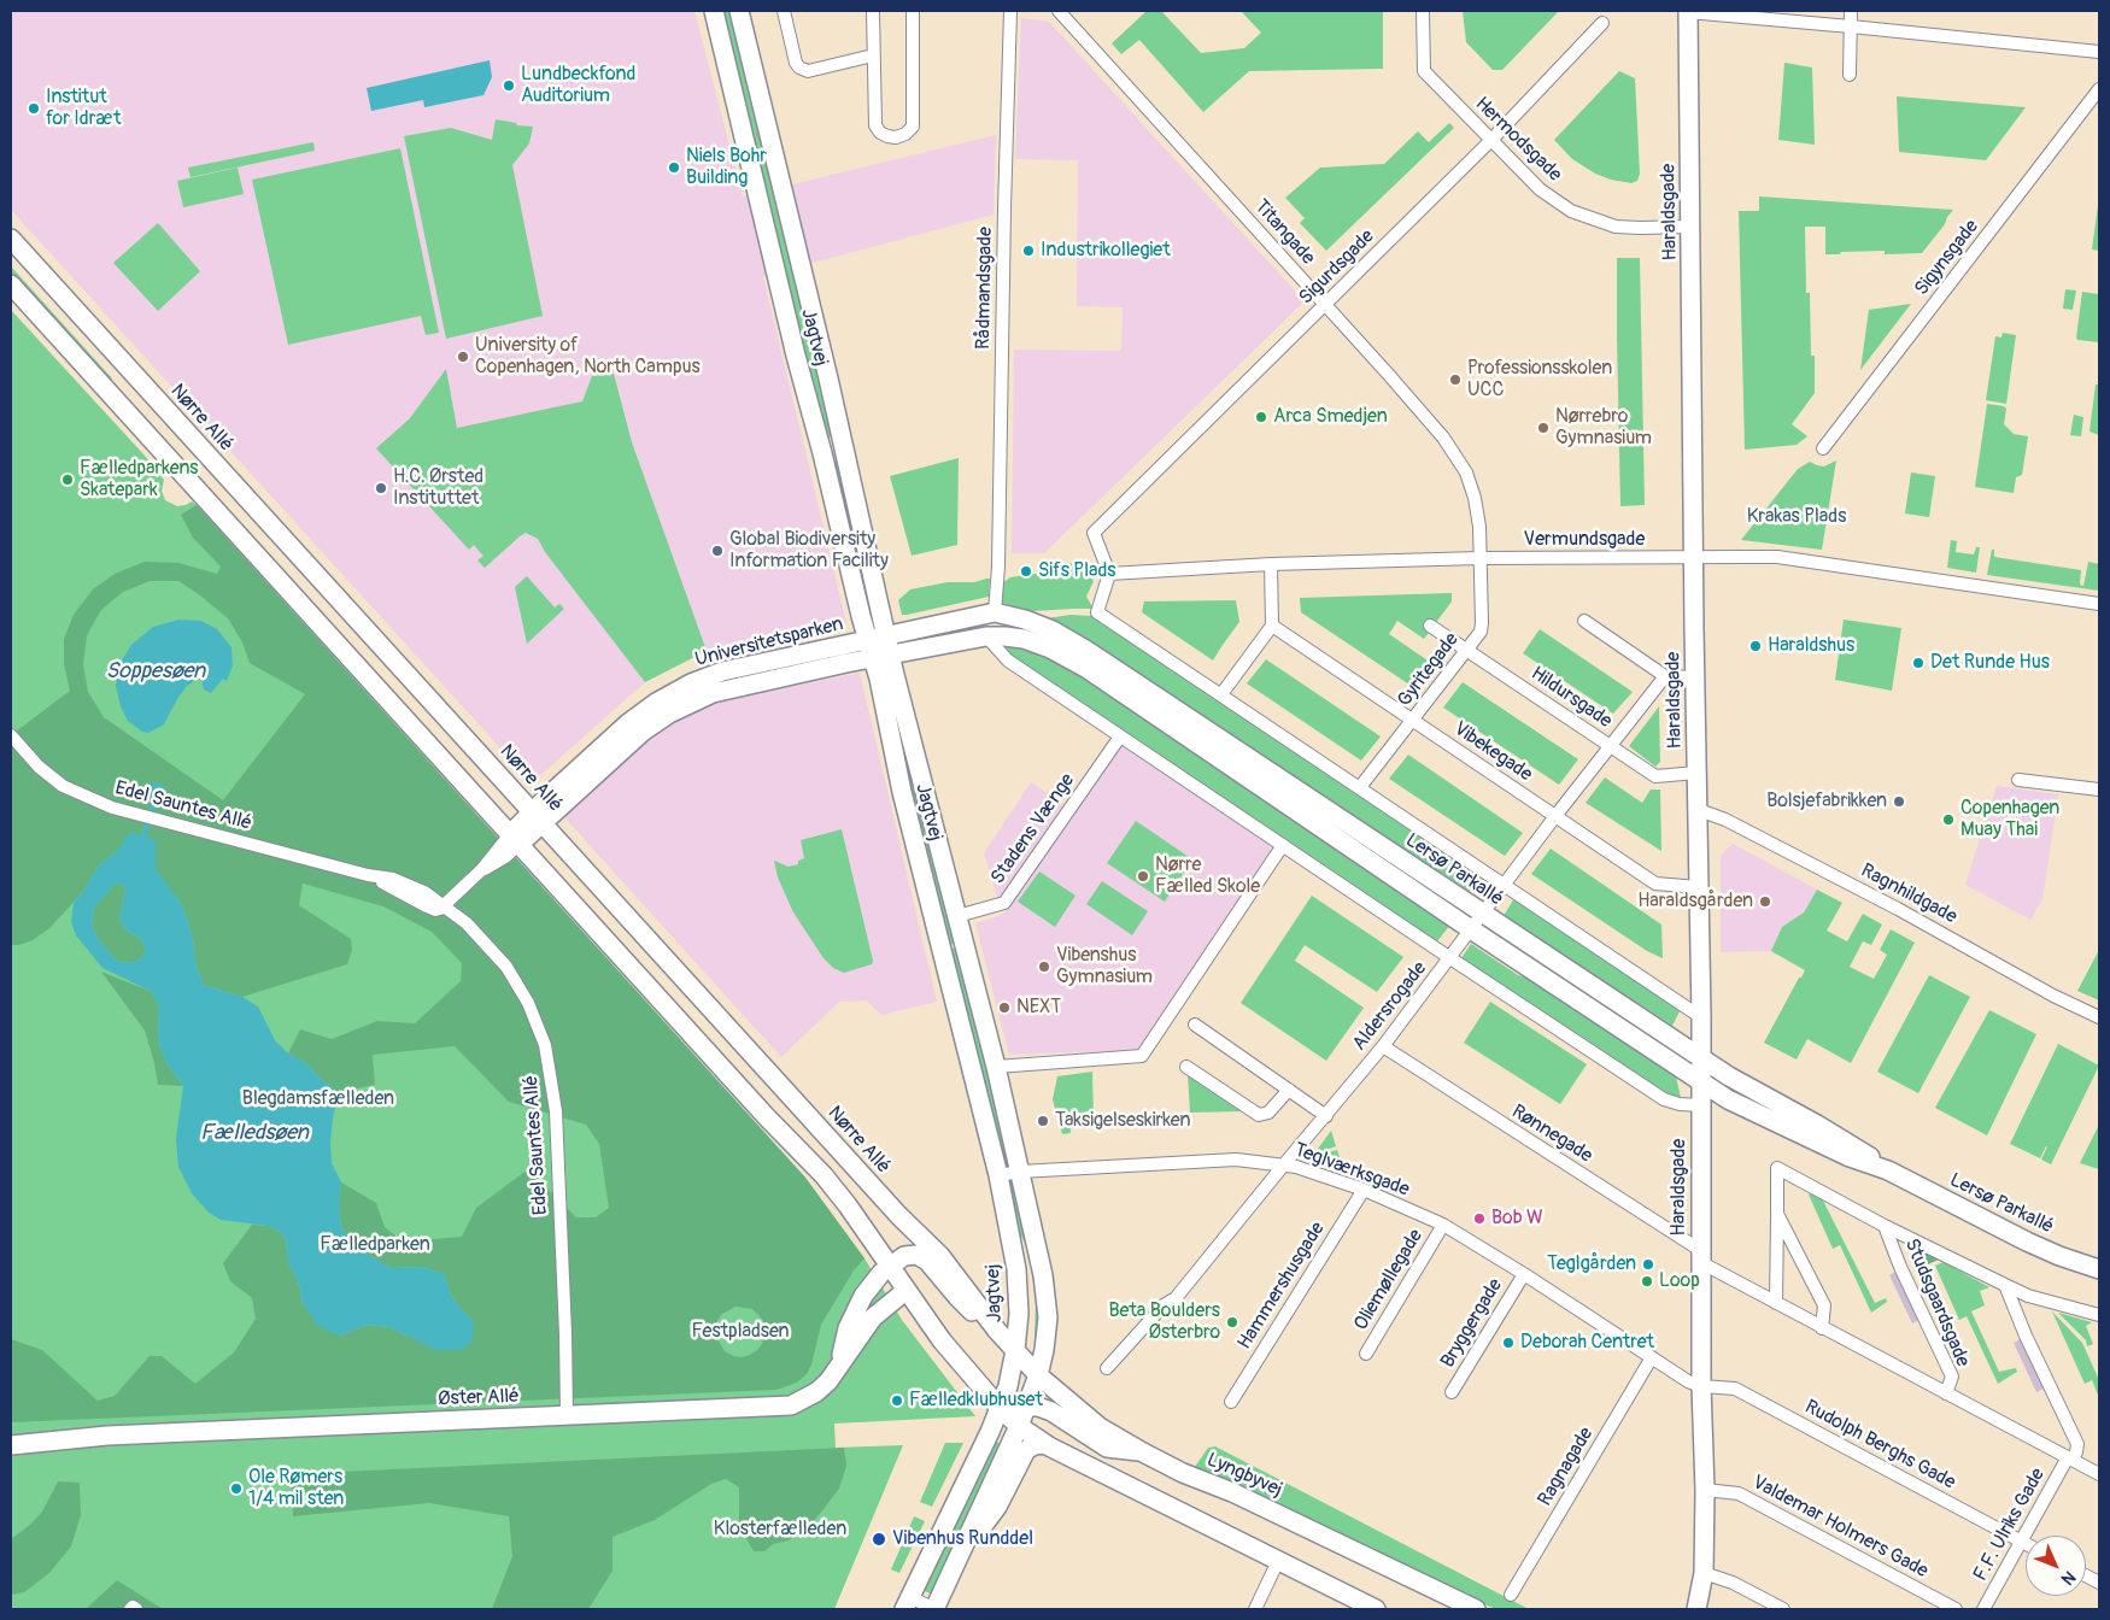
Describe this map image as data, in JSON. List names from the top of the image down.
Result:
{
  "streets": {
    "street": [
      "Hermodsgade",
      "Haraldsgade",
      "Titangade",
      "Sigynsgade",
      "Sigurdsgade",
      "Rådmandsgade",
      "Jagtvej",
      "Nørre Allé",
      "Vermundsgade",
      "Universitetsparken",
      "Gyritegade",
      "Hildursgade",
      "Vibekegade",
      "Edel Sauntes Allé",
      "Stadens Vænge",
      "Lersø Parkallé",
      "Ragnhildgade",
      "Aldersrogade",
      "Rønnegade",
      "Teglværksgade",
      "Oliemøllegade",
      "Hammershusgade",
      "Studsgaardsgade",
      "Bryggergade",
      "Øster Allé",
      "Rudolph Berghs Gade",
      "Ragnagade",
      "Lyngbyvej",
      "F.F. Ulriks Gade",
      "Valdemar Holmers Gade"
    ]
  },
  "crossings": [
    ["Hermodsgade", "Haraldsgade"],
    ["Hermodsgade", "Sigurdsgade"],
    ["Haraldsgade", "Vermundsgade"],
    ["Haraldsgade", "Hildursgade"],
    ["Haraldsgade", "Vibekegade"],
    ["Haraldsgade", "Lersø Parkallé"],
    ["Haraldsgade", "Ragnhildgade"],
    ["Haraldsgade", "Rønnegade"],
    ["Haraldsgade", "Studsgaardsgade"],
    ["Haraldsgade", "Rudolph Berghs Gade"],
    ["Haraldsgade", "Valdemar Holmers Gade"],
    ["Titangade", "Sigurdsgade"],
    ["Titangade", "Vermundsgade"],
    ["Titangade", "Gyritegade"],
    ["Sigurdsgade", "Vermundsgade"],
    ["Sigurdsgade", "Lersø Parkallé"],
    ["Rådmandsgade", "Lersø Parkallé"],
    ["Jagtvej", "Nørre Allé"],
    ["Jagtvej", "Universitetsparken"],
    ["Jagtvej", "Stadens Vænge"],
    ["Jagtvej", "Lersø Parkallé"],
    ["Jagtvej", "Teglværksgade"],
    ["Jagtvej", "Lyngbyvej"],
    ["Nørre Allé", "Universitetsparken"],
    ["Nørre Allé", "Lyngbyvej"],
    ["Vermundsgade", "Gyritegade"],
    ["Vermundsgade", "Lersø Parkallé"],
    ["Universitetsparken", "Edel Sauntes Allé"],
    ["Universitetsparken", "Lersø Parkallé"],
    ["Gyritegade", "Hildursgade"],
    ["Gyritegade", "Vibekegade"],
    ["Gyritegade", "Lersø Parkallé"],
    ["Hildursgade", "Aldersrogade"],
    ["Vibekegade", "Aldersrogade"],
    ["Edel Sauntes Allé", "Øster Allé"],
    ["Lersø Parkallé", "Aldersrogade"],
    ["Aldersrogade", "Rønnegade"],
    ["Aldersrogade", "Teglværksgade"],
    ["Rønnegade", "Studsgaardsgade"],
    ["Teglværksgade", "Oliemøllegade"],
    ["Teglværksgade", "Hammershusgade"],
    ["Teglværksgade", "Bryggergade"],
    ["Teglværksgade", "Ragnagade"],
    ["Studsgaardsgade", "F.F. Ulriks Gade"],
    ["Rudolph Berghs Gade", "F.F. Ulriks Gade"]
  ],
  "water": ["Soppesøen", "Fælledsøen"],
  "parks": [
    "Krakas Plads",
    "Blegdamsfælleden",
    "Fælledparken",
    "Festpladsen",
    "Klosterfælleden"
  ],
  "places": [
    "Lundbeckfond Auditorium",
    "Institut for Idræt",
    "Niels Bohr Building",
    "Industrikollegiet",
    "University of Copenhagen, North Campus",
    "Professionsskolen UCC",
    "Arca Smedjen",
    "Nørrebro Gymnasium",
    "Fælledparkens Skatepark",
    "H.C. Ørsted Instituttet",
    "Global Biodiversity Information Facility",
    "Sifs Plads",
    "Haraldshus",
    "Det Runde Hus",
    "Bolsjefabrikken",
    "Copenhagen Muay Thai",
    "Nørre Fælled Skole",
    "Haraldsgården",
    "Vibenshus Gymnasium",
    "NEXT",
    "Taksigelseskirken",
    "Bob W",
    "Teglgården",
    "Loop",
    "Beta Boulders Østerbro",
    "Deborah Centret",
    "Fælledklubhuset",
    "Ole Rømers 1/4 mil sten",
    "Vibenhus Runddel"
  ],
  "north": "bottom right"
}
